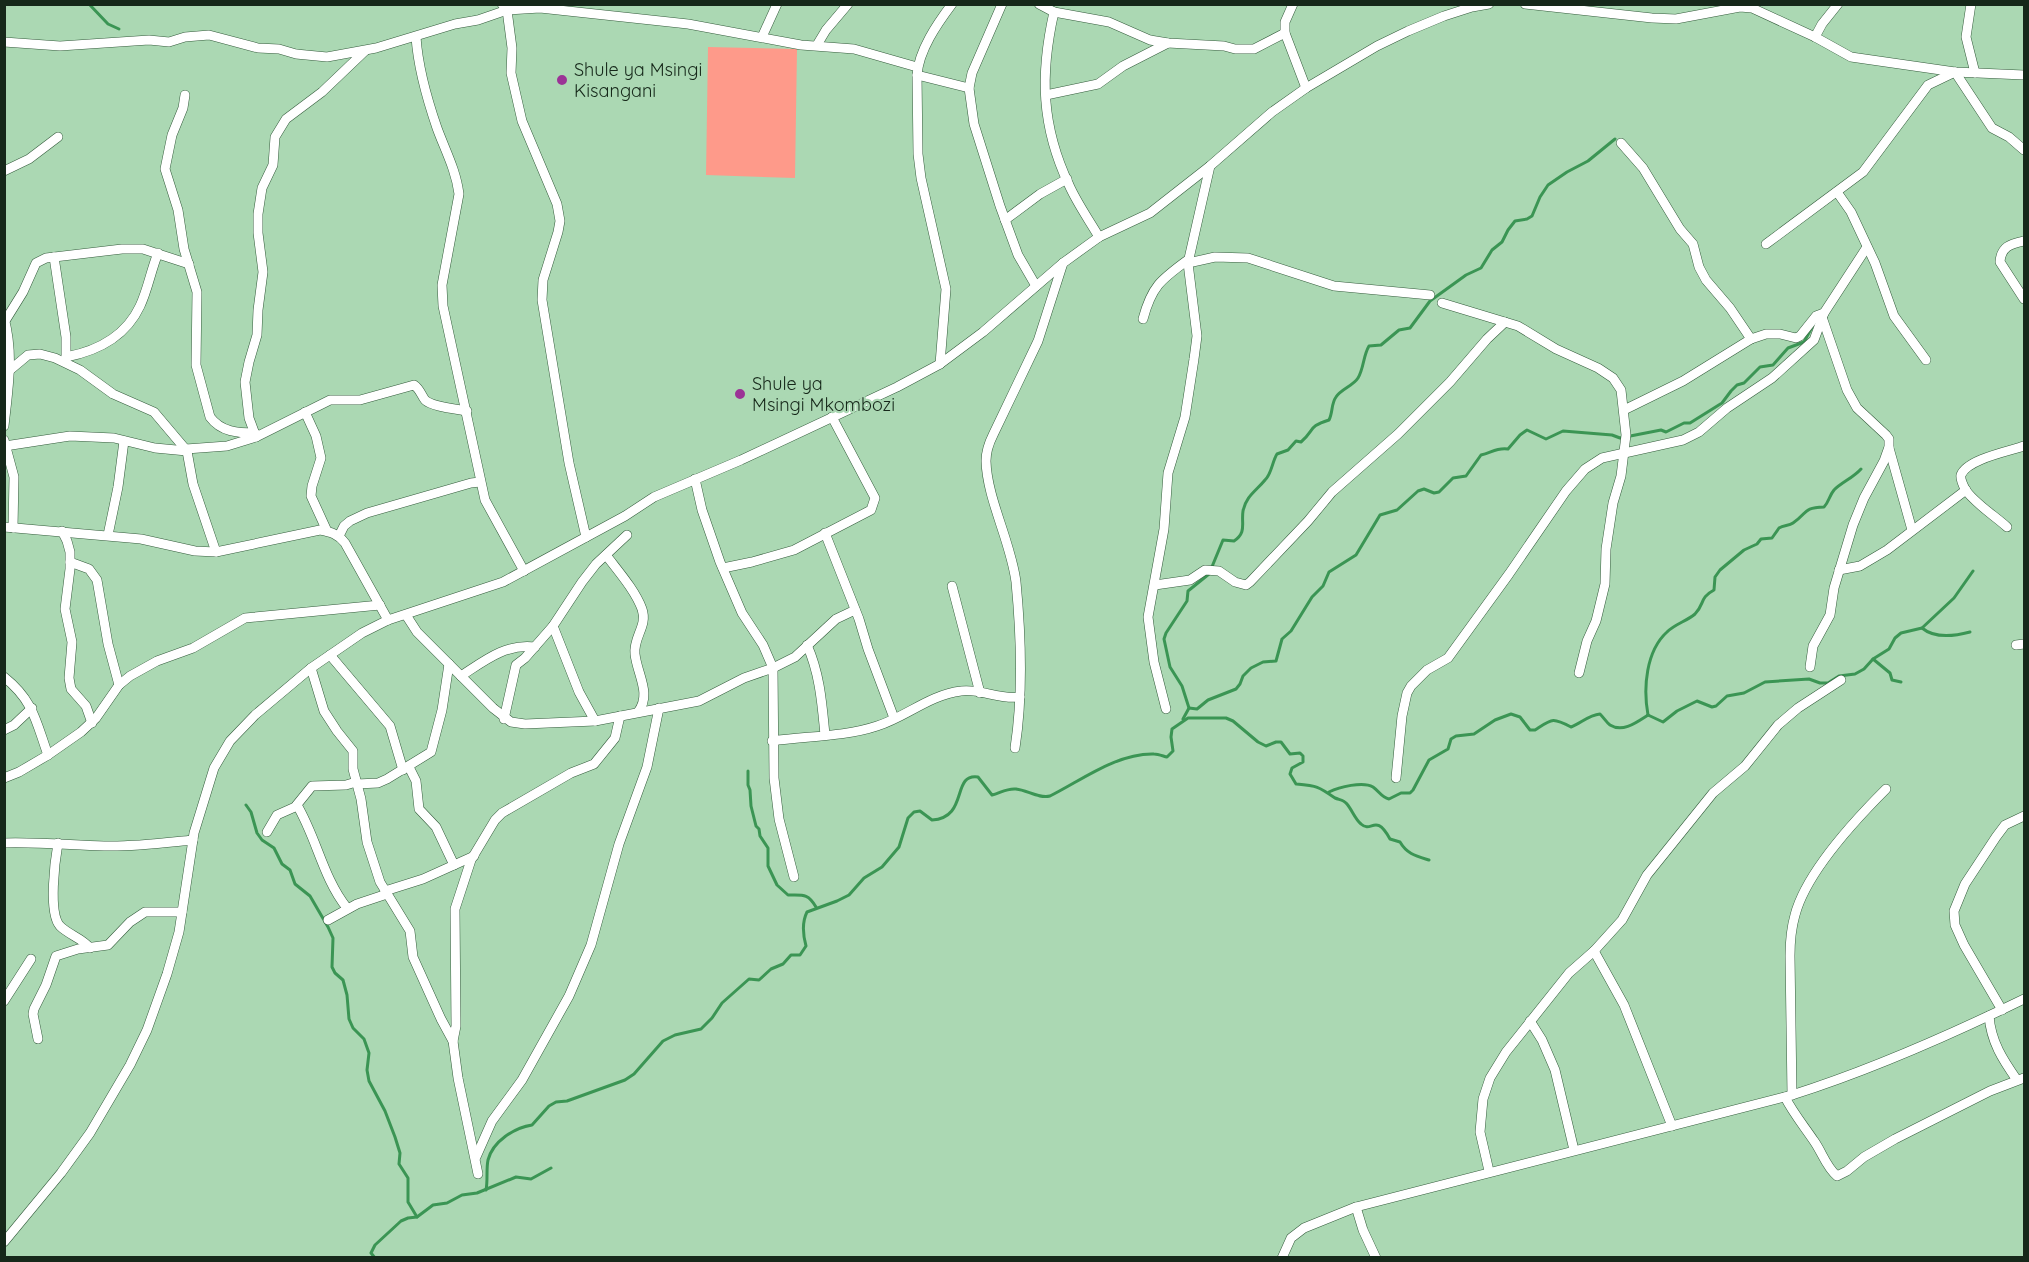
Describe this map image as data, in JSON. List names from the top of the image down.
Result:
{
  "places": ["Shule ya Msingi Kisangani", "Shule ya Msingi Mkombozi"]
}
